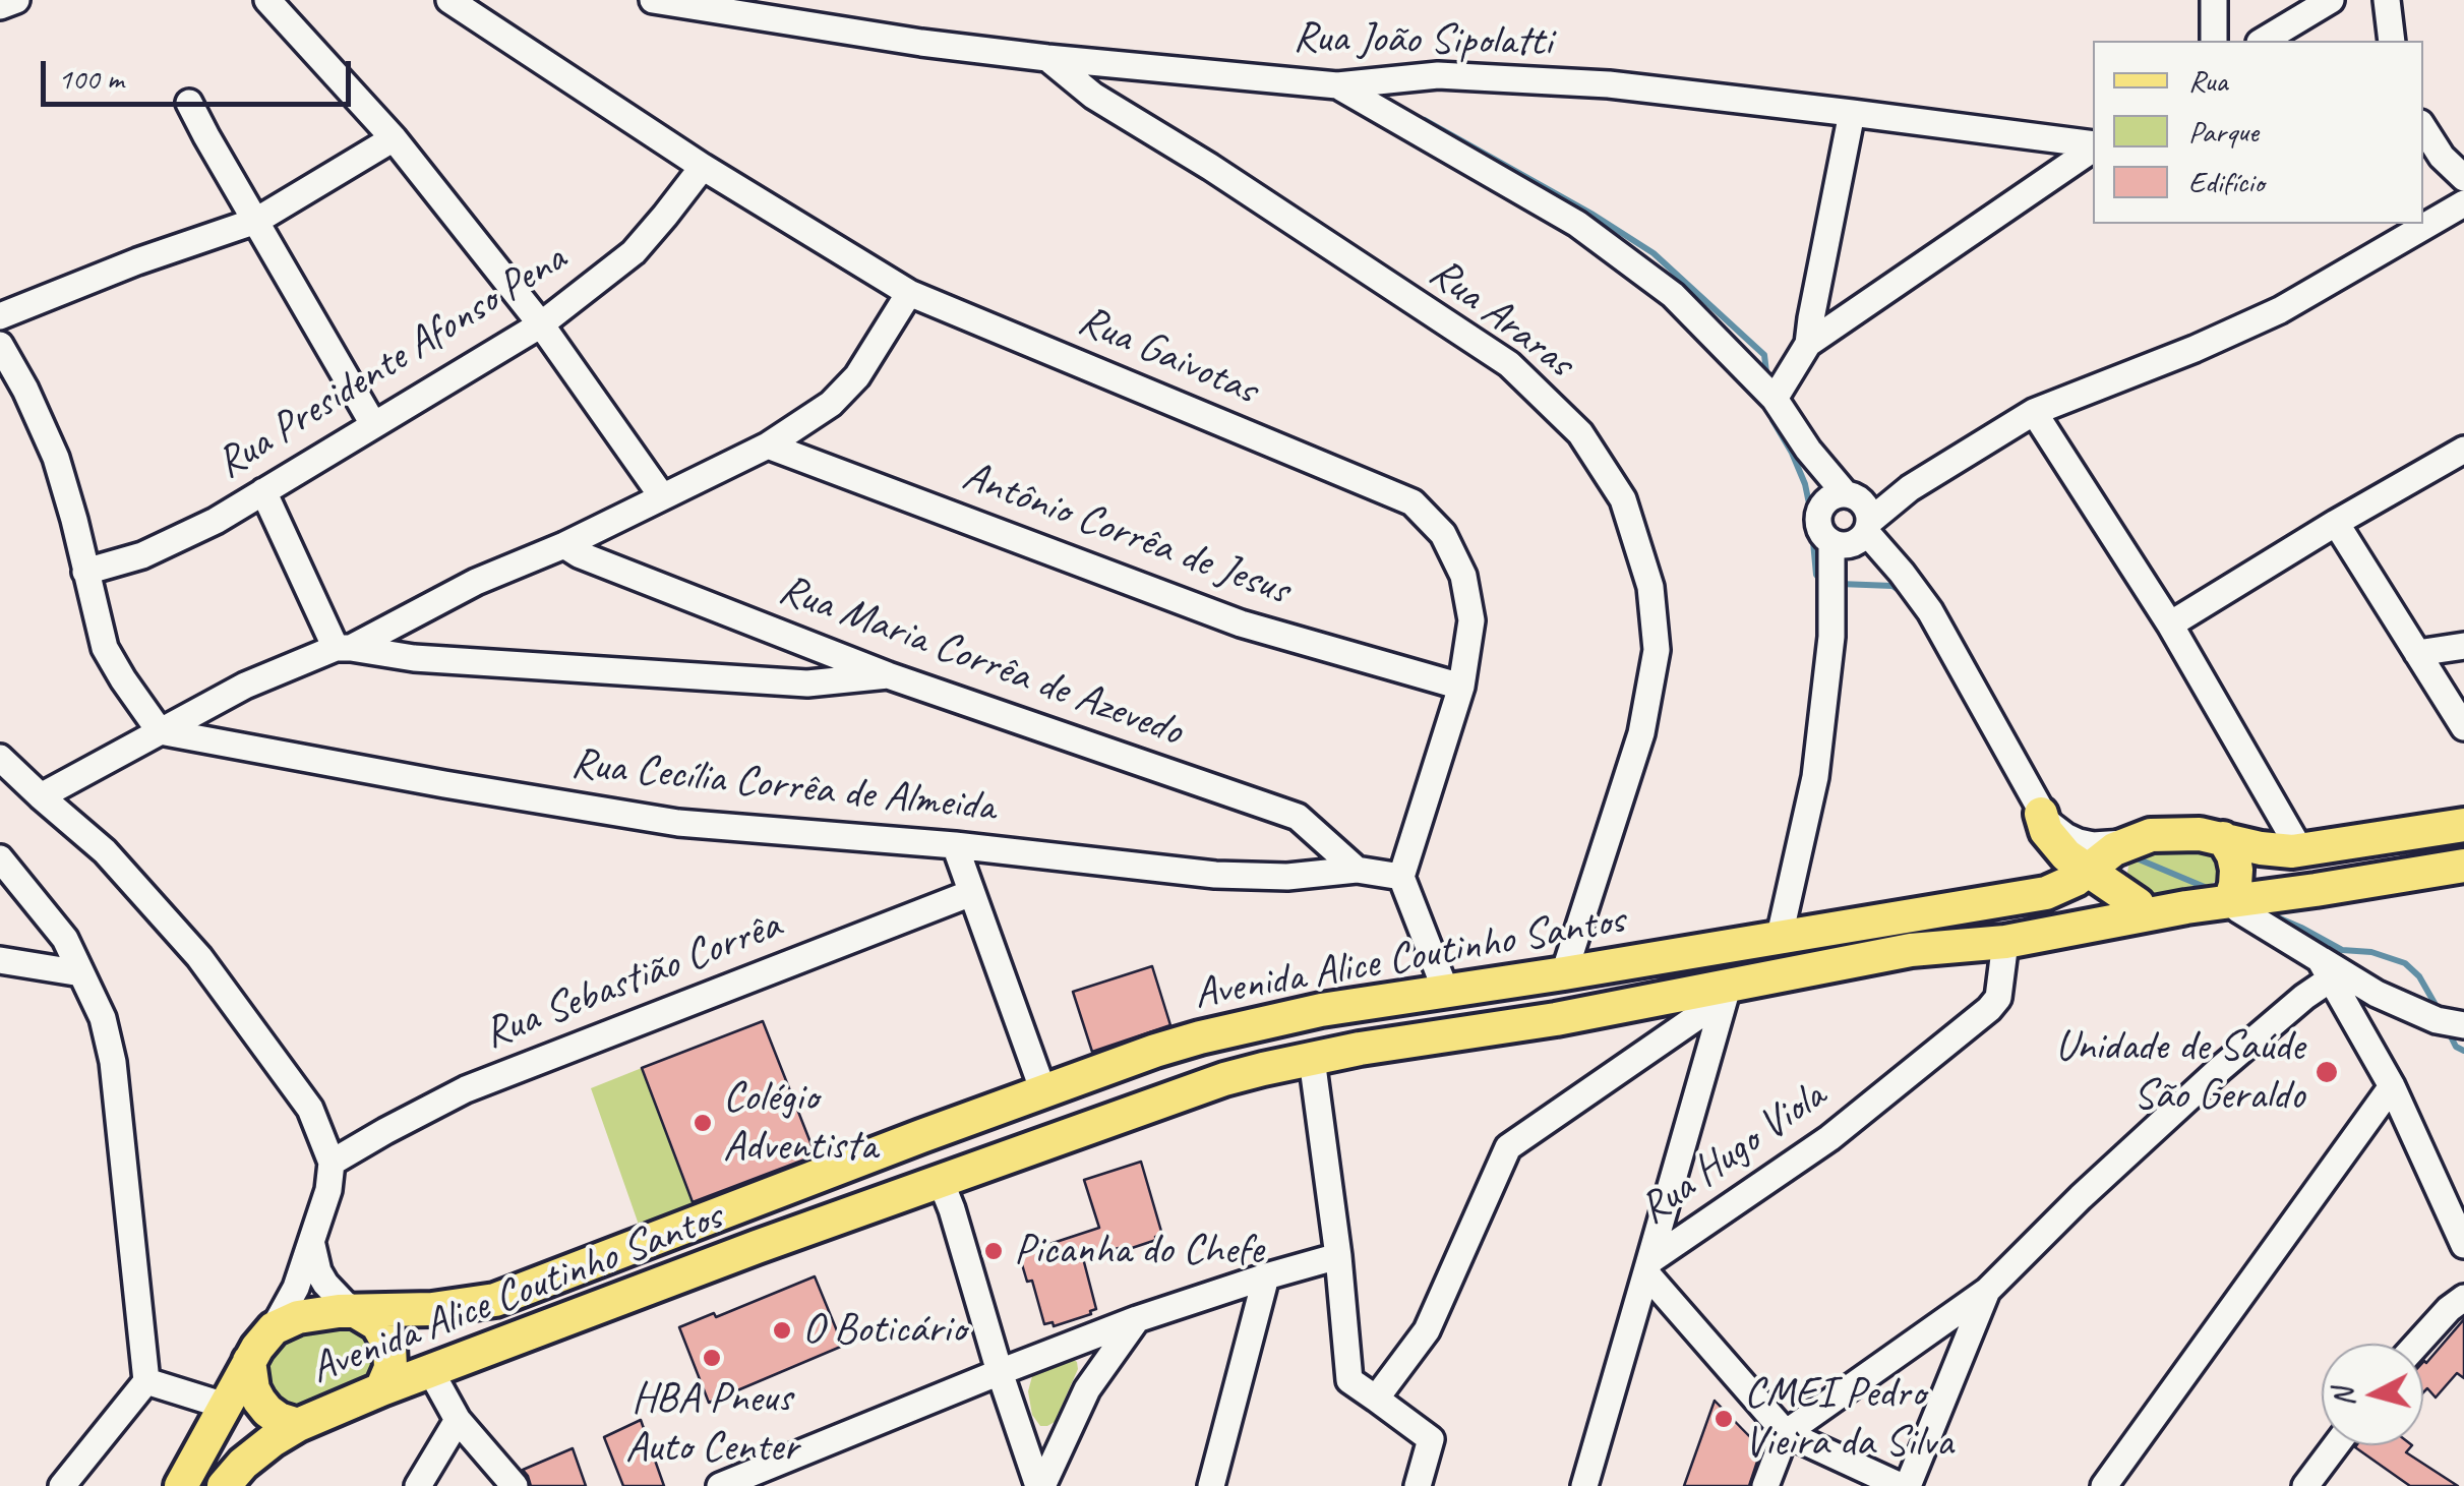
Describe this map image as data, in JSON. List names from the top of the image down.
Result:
{
  "streets": {
    "main road": ["Avenida Alice Coutinho Santos"],
    "street": [
      "Rua João Sipolatti",
      "Rua Araras",
      "Rua Gaivotas",
      "Rua Presidente Afonso Pena",
      "Antônio Corrêa de Jesus",
      "Rua Maria Corrêa de Azevedo",
      "Rua Cecília Corrêa de Almeida",
      "Rua Sebastião Corrêa",
      "Rua Hugo Viola"
    ]
  },
  "crossings": [
    ["Rua João Sipolatti", "Rua Araras"],
    ["Rua Araras", "Avenida Alice Coutinho Santos"],
    ["Rua Gaivotas", "Rua Presidente Afonso Pena"],
    ["Rua Gaivotas", "Antônio Corrêa de Jesus"],
    ["Rua Gaivotas", "Rua Cecília Corrêa de Almeida"],
    ["Rua Maria Corrêa de Azevedo", "Rua Cecília Corrêa de Almeida"],
    ["Avenida Alice Coutinho Santos", "Rua Hugo Viola"]
  ],
  "places": [
    "Unidade de Saúde São Geraldo",
    "Colégio Adventista",
    "Picanha do Chefe",
    "O Boticário",
    "HBA Pneus Auto Center",
    "CMEI Pedro Vieira da Silva"
  ],
  "legend": ["Rua", "Parque", "Edifício"],
  "scale_bar": "100 m",
  "north": "left"
}
